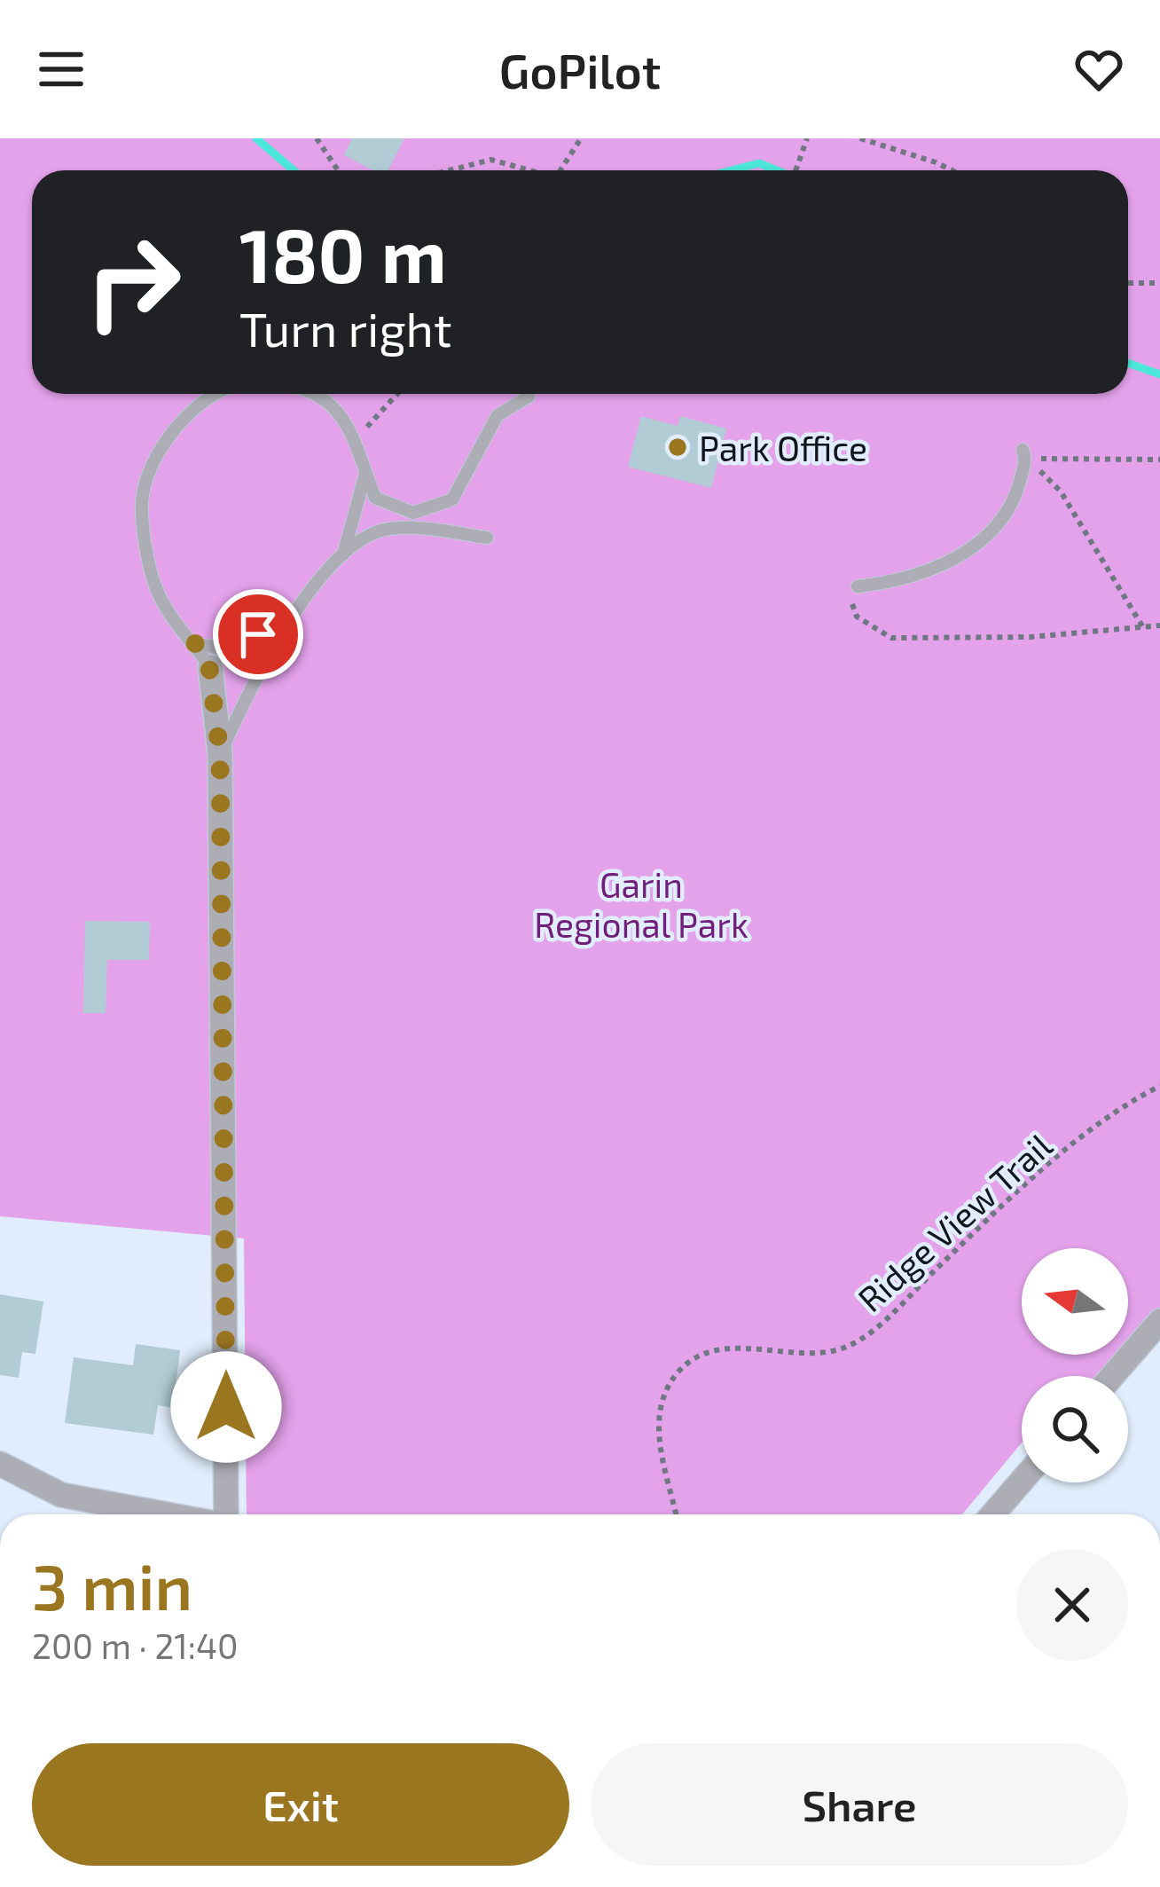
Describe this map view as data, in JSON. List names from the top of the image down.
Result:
{
  "streets": {
    "path": ["Ridge View Trail"]
  },
  "parks": ["Garin Regional Park"],
  "places": ["Park Office"],
  "north": "left",
  "page": {
    "header": "GoPilot",
    "turn": ["180 m", "Turn right"],
    "heading": ["3 min", "200 m · 21:40"],
    "buttons": ["Exit", "Share"]
  }
}
